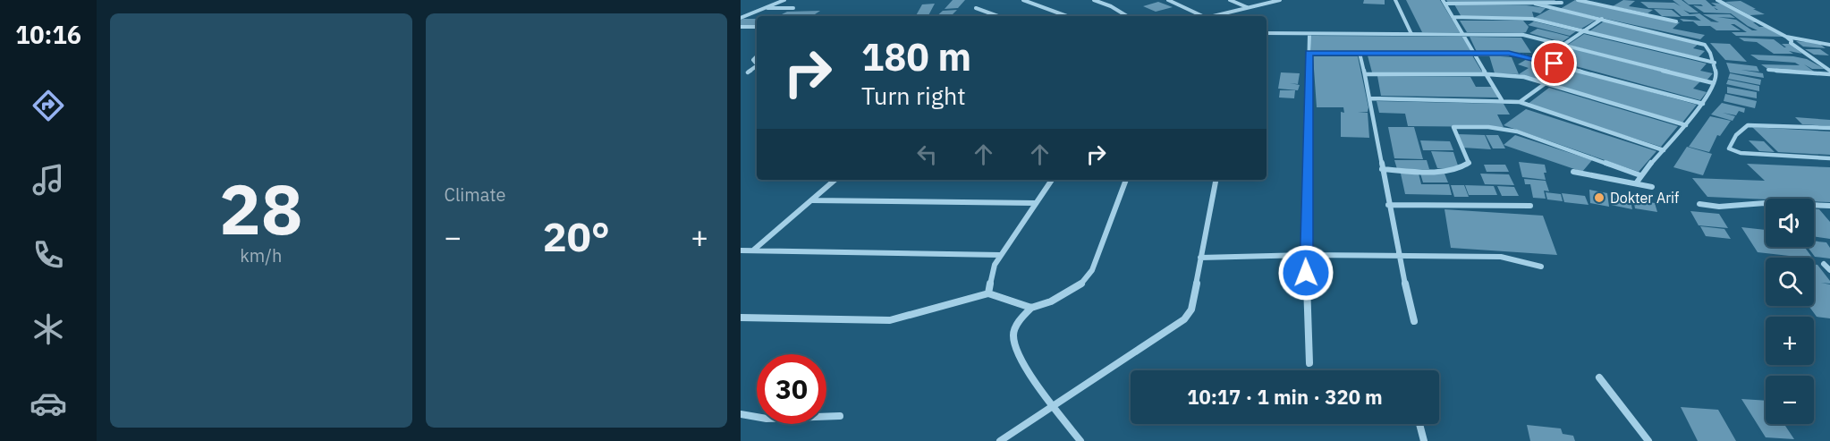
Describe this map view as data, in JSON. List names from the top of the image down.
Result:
{
  "places": ["Dokter Arif"],
  "page": {
    "tabs": "10:16",
    "tile": [
      ["28", "km/h"],
      "Climate"
    ],
    "turn": ["180 m", "Turn right"],
    "map_buttons": ["+", "−"],
    "heat": ["−", "20°", "+"],
    "limit": "30",
    "trip": "10:17 · 1 min · 320 m"
  }
}
